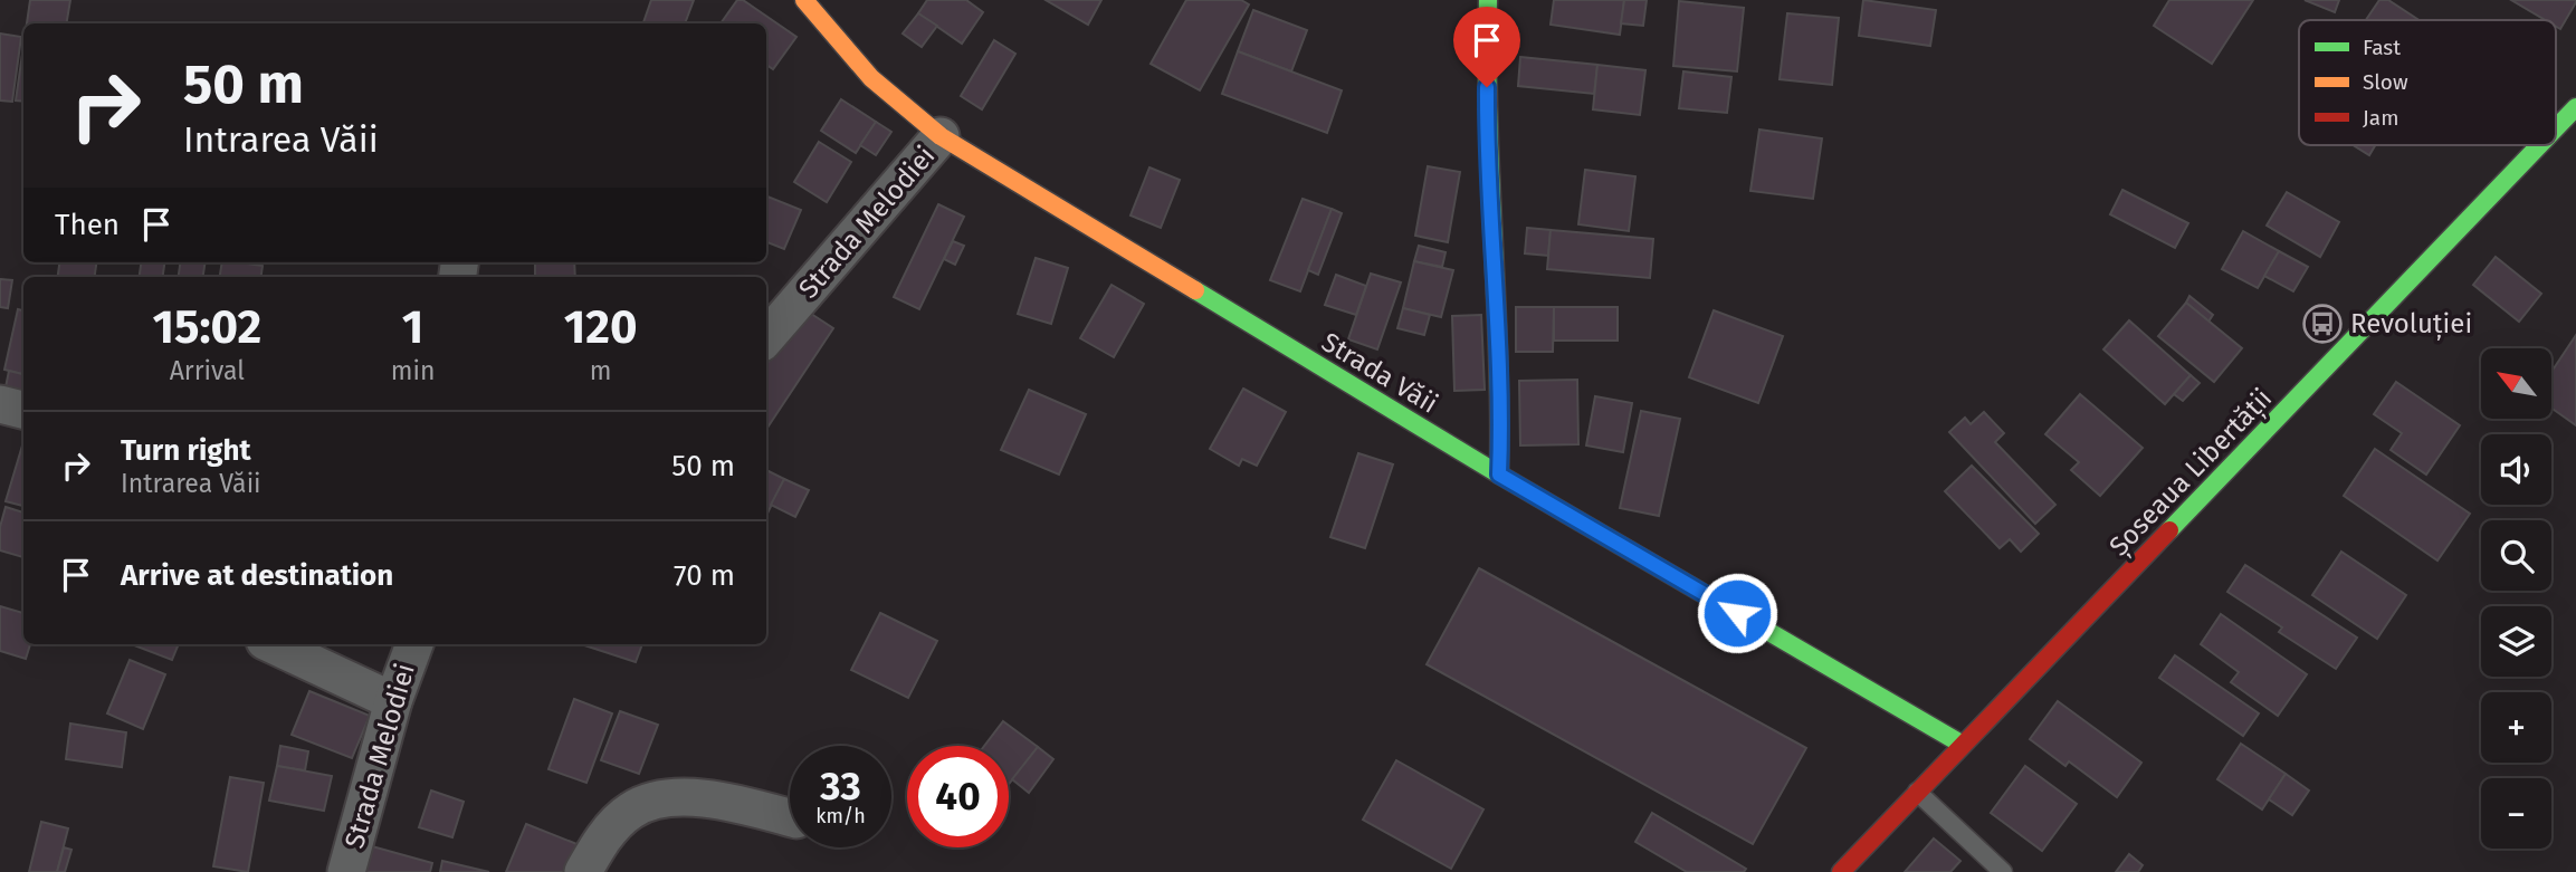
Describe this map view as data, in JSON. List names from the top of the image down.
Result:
{
  "streets": {
    "street": ["Strada Melodiei", "Strada Văii", "Șoseaua Libertății"]
  },
  "crossings": [
    ["Strada Melodiei", "Strada Văii"],
    ["Strada Văii", "Șoseaua Libertății"]
  ],
  "places": {
    "bus stop": ["Revoluției"]
  },
  "legend": ["Fast", "Slow", "Jam"],
  "north": "top left",
  "page": {
    "turn": ["50 m", "Intrarea Văii"],
    "then": "Then",
    "eta": [
      "15:02",
      "Arrival",
      "1",
      "min",
      "120",
      "m"
    ],
    "map_buttons": ["+", "−"],
    "list": [
      {
        "name": "Turn right",
        "note": "Intrarea Văii",
        "value": "50 m"
      },
      {
        "name": "Arrive at destination",
        "value": "70 m"
      }
    ],
    "speed": "33 km/h",
    "limit": "40"
  }
}
